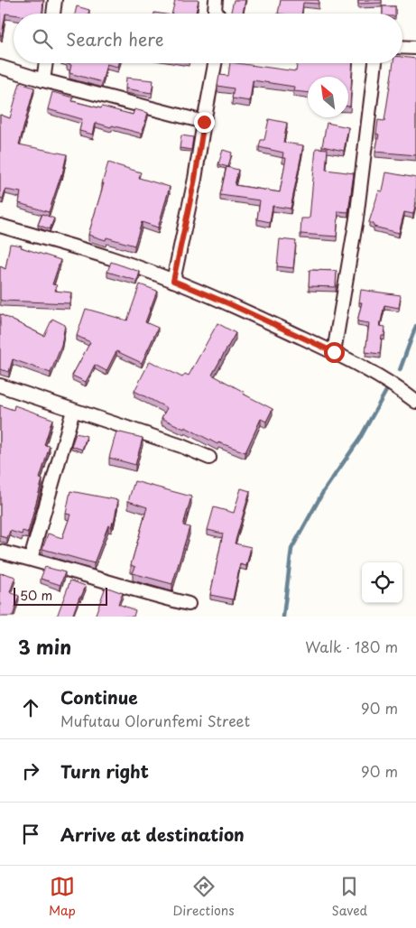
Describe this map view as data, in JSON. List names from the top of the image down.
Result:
{
  "scale_bar": "50 m",
  "north": "top left",
  "page": {
    "search": "Search here",
    "scale": "50 m",
    "heading": ["3 min", "Walk · 180 m"],
    "list": [
      ["Continue", "Mufutau Olorunfemi Street", "90 m"],
      ["Turn right", "90 m"],
      "Arrive at destination"
    ],
    "nav": ["Map", "Directions", "Saved"]
  }
}
